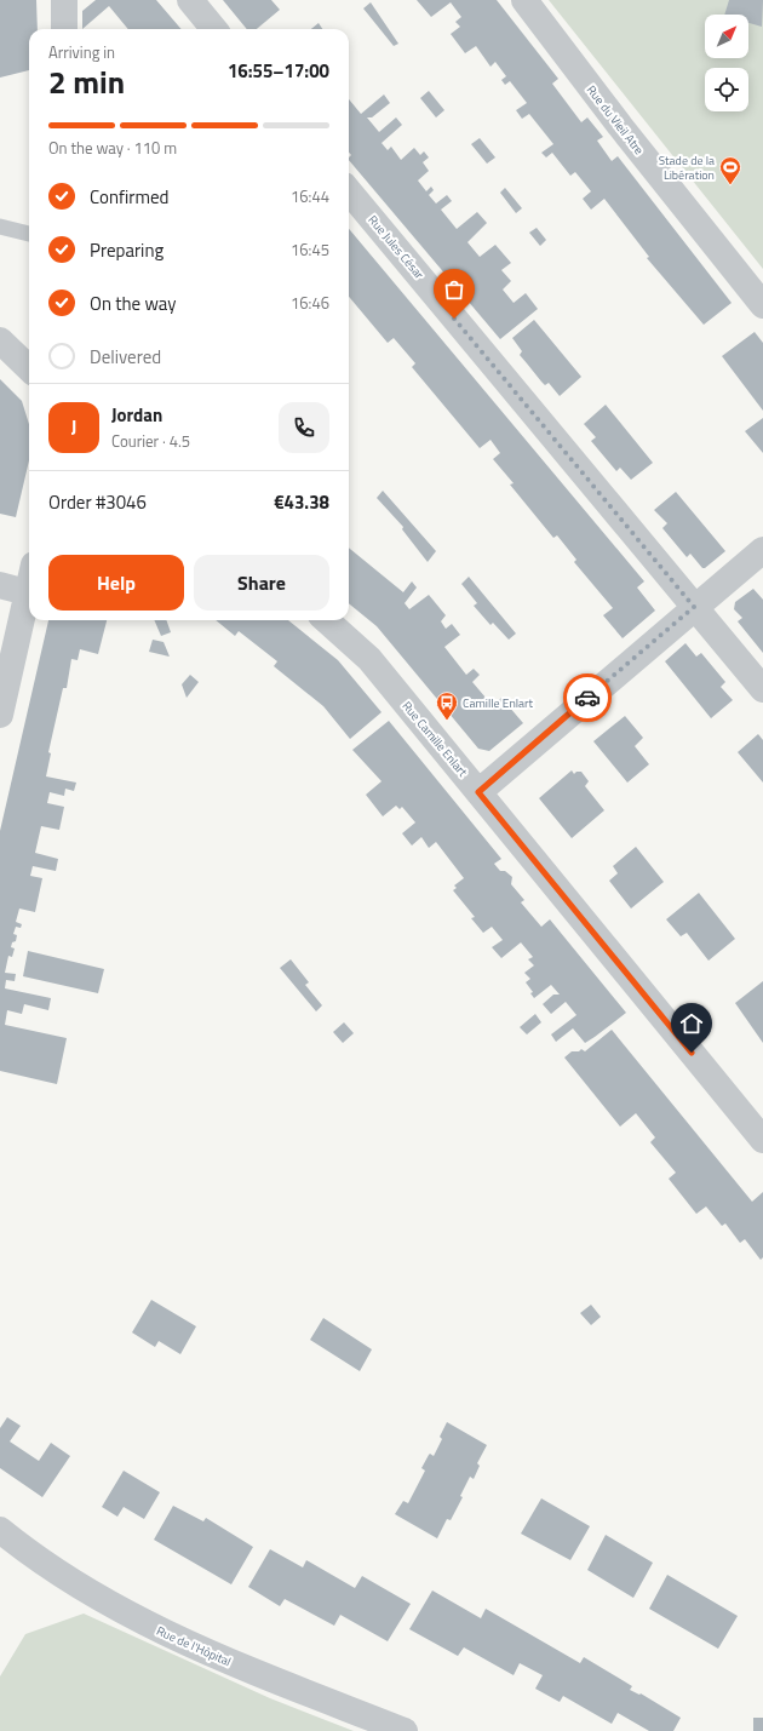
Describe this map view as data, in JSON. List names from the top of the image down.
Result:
{
  "streets": {
    "street": [
      "Rue du Vieil Atre",
      "Rue Jules César",
      "Rue Camille Enlart",
      "Rue de l'Hôpital"
    ]
  },
  "places": {
    "sports": ["Stade de la Libération"],
    "bus stop": ["Camille Enlart"]
  },
  "north": "top right",
  "page": {
    "heading": ["2 min", "Arriving in", "16:55–17:00"],
    "panel": [
      "Jordan",
      "Courier · 4.5",
      "Order #3046",
      "€43.38"
    ],
    "bar": "On the way · 110 m",
    "list": [
      ["Confirmed", "16:44"],
      ["Preparing", "16:45"],
      ["On the way", "16:46"],
      "Delivered"
    ],
    "round": "J",
    "buttons": ["Help", "Share"]
  }
}
